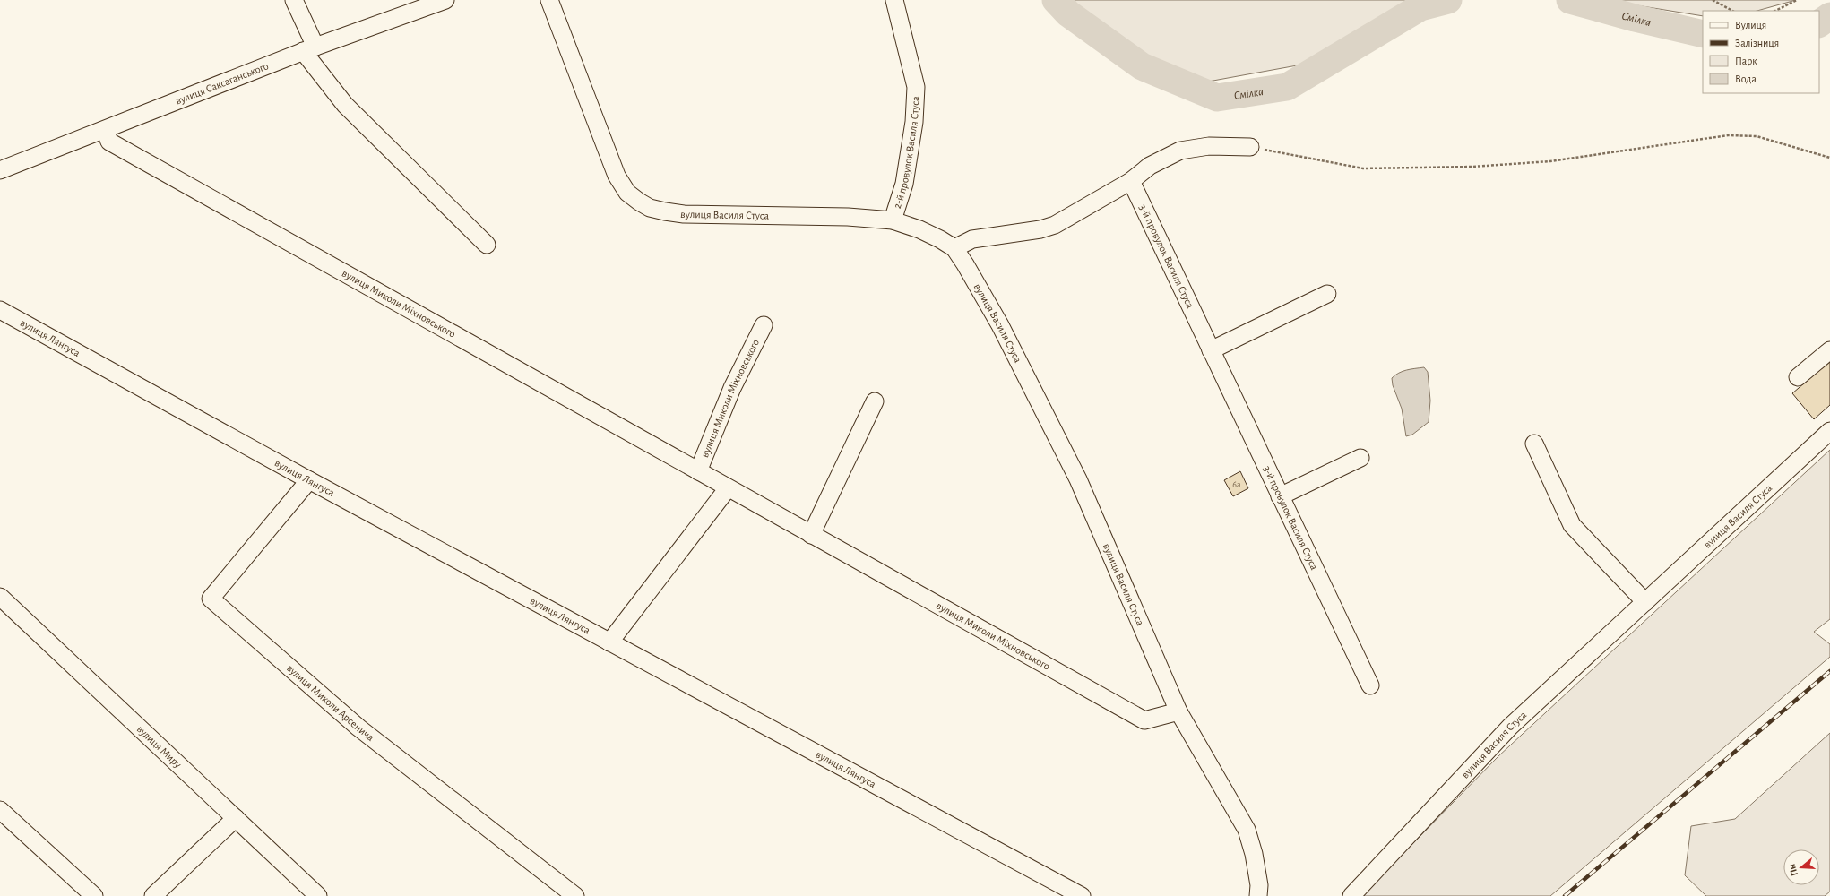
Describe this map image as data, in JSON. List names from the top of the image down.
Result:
{
  "streets": {
    "street": [
      "вулиця Саксаганського",
      "2-й провулок Василя Стуса",
      "вулиця Василя Стуса",
      "3-й провулок Василя Стуса",
      "вулиця Миколи Міхновського",
      "вулиця Лянгуса",
      "вулиця Миколи Арсенича",
      "вулиця Миру"
    ]
  },
  "crossings": [
    ["вулиця Саксаганського", "вулиця Миколи Міхновського"],
    ["2-й провулок Василя Стуса", "вулиця Василя Стуса"],
    ["вулиця Василя Стуса", "вулиця Миколи Міхновського"],
    ["вулиця Лянгуса", "вулиця Миколи Арсенича"]
  ],
  "water": ["Смілка"],
  "house_numbers": ["6а"],
  "legend": [
    "Вулиця",
    "Залізниця",
    "Парк",
    "Вода"
  ],
  "north": "left"
}
